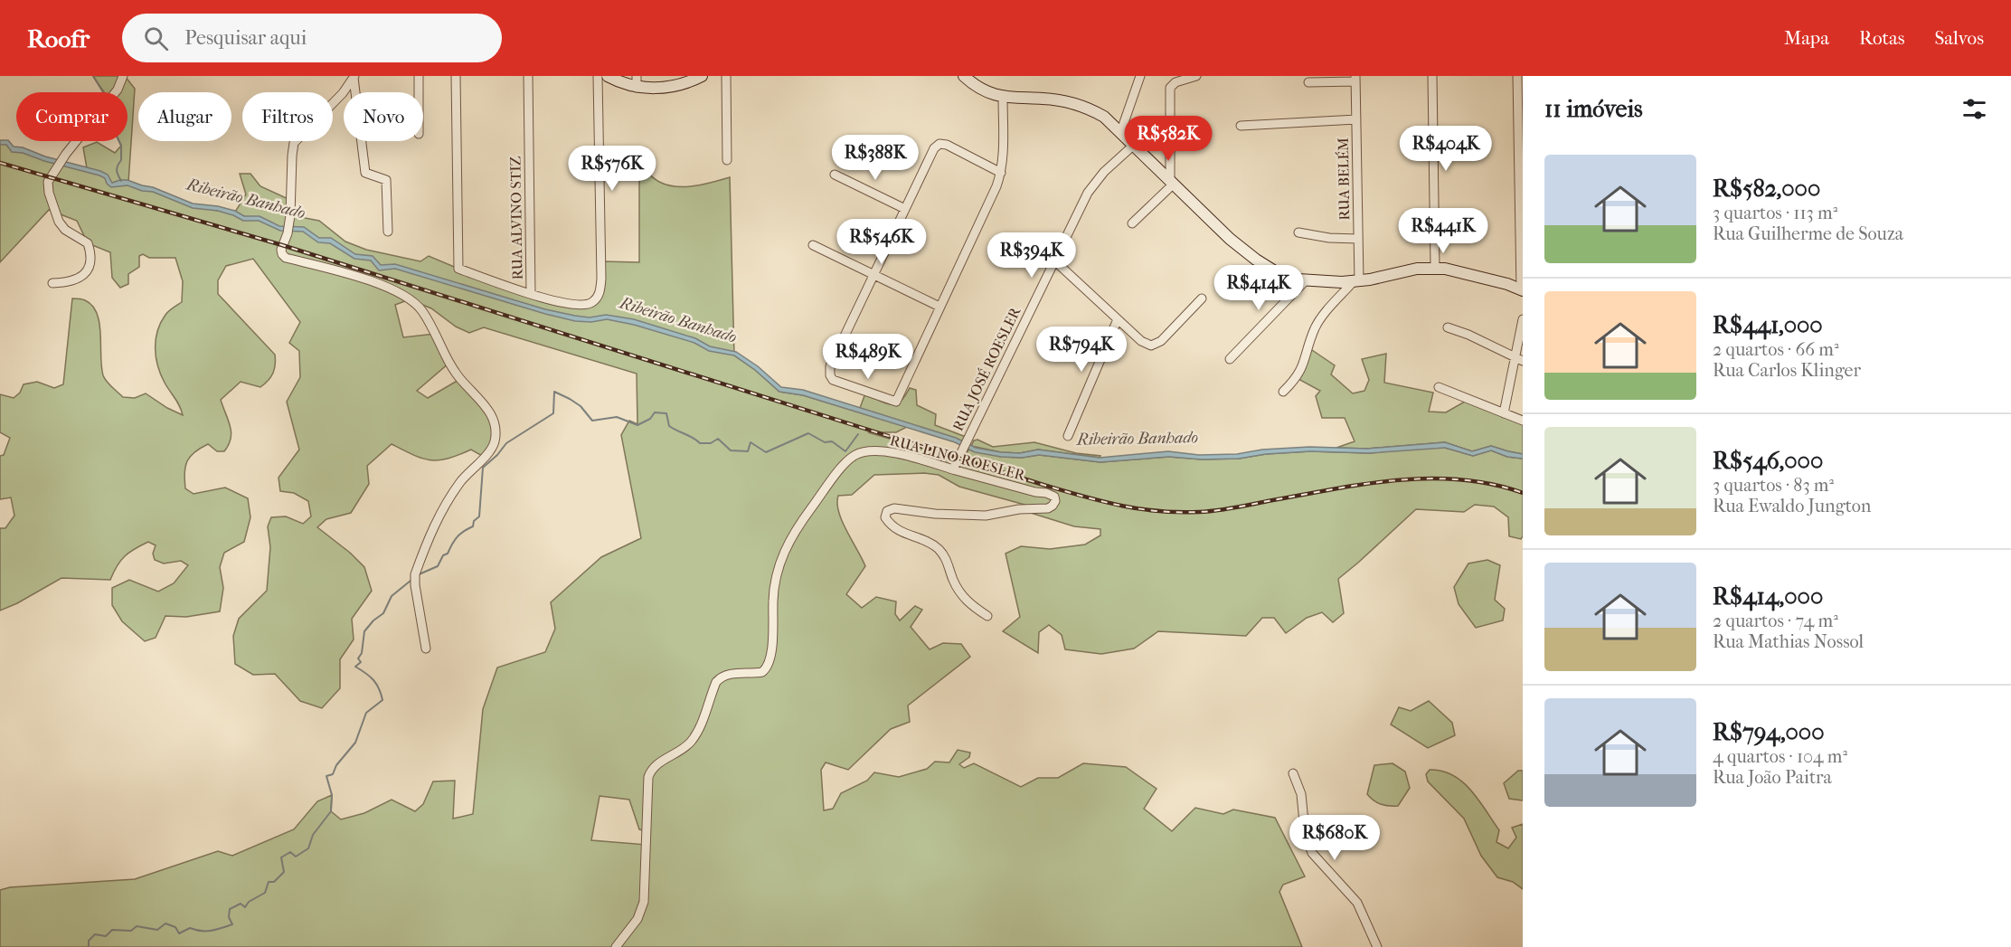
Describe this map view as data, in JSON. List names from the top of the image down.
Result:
{
  "streets": {
    "street": [
      "RUA BELÉM",
      "RUA ALVINO STIZ",
      "RUA JOSÉ ROESLER",
      "RUA LINO ROESLER"
    ]
  },
  "crossings": [
    ["RUA JOSÉ ROESLER", "RUA LINO ROESLER"]
  ],
  "water": ["Ribeirão Banhado"],
  "page": {
    "header": "Roofr",
    "search": "Pesquisar aqui",
    "nav": ["Mapa", "Rotas", "Salvos"],
    "heading": "11 imóveis",
    "chip": [
      "Comprar",
      "Alugar",
      "Filtros",
      "Novo"
    ],
    "price": [
      "R$582K",
      "R$404K",
      "R$388K",
      "R$576K",
      "R$441K",
      "R$546K",
      "R$394K",
      "R$414K",
      "R$794K",
      "R$489K",
      "R$680K"
    ],
    "list": [
      {
        "name": "R$582,000",
        "note": "3 quartos · 113 m² · Rua Guilherme de Souza"
      },
      {
        "name": "R$441,000",
        "note": "2 quartos · 66 m² · Rua Carlos Klinger"
      },
      {
        "name": "R$546,000",
        "note": "3 quartos · 83 m² · Rua Ewaldo Jungton"
      },
      {
        "name": "R$414,000",
        "note": "2 quartos · 74 m² · Rua Mathias Nossol"
      },
      {
        "name": "R$794,000",
        "note": "4 quartos · 104 m² · Rua João Paitra"
      }
    ]
  }
}
